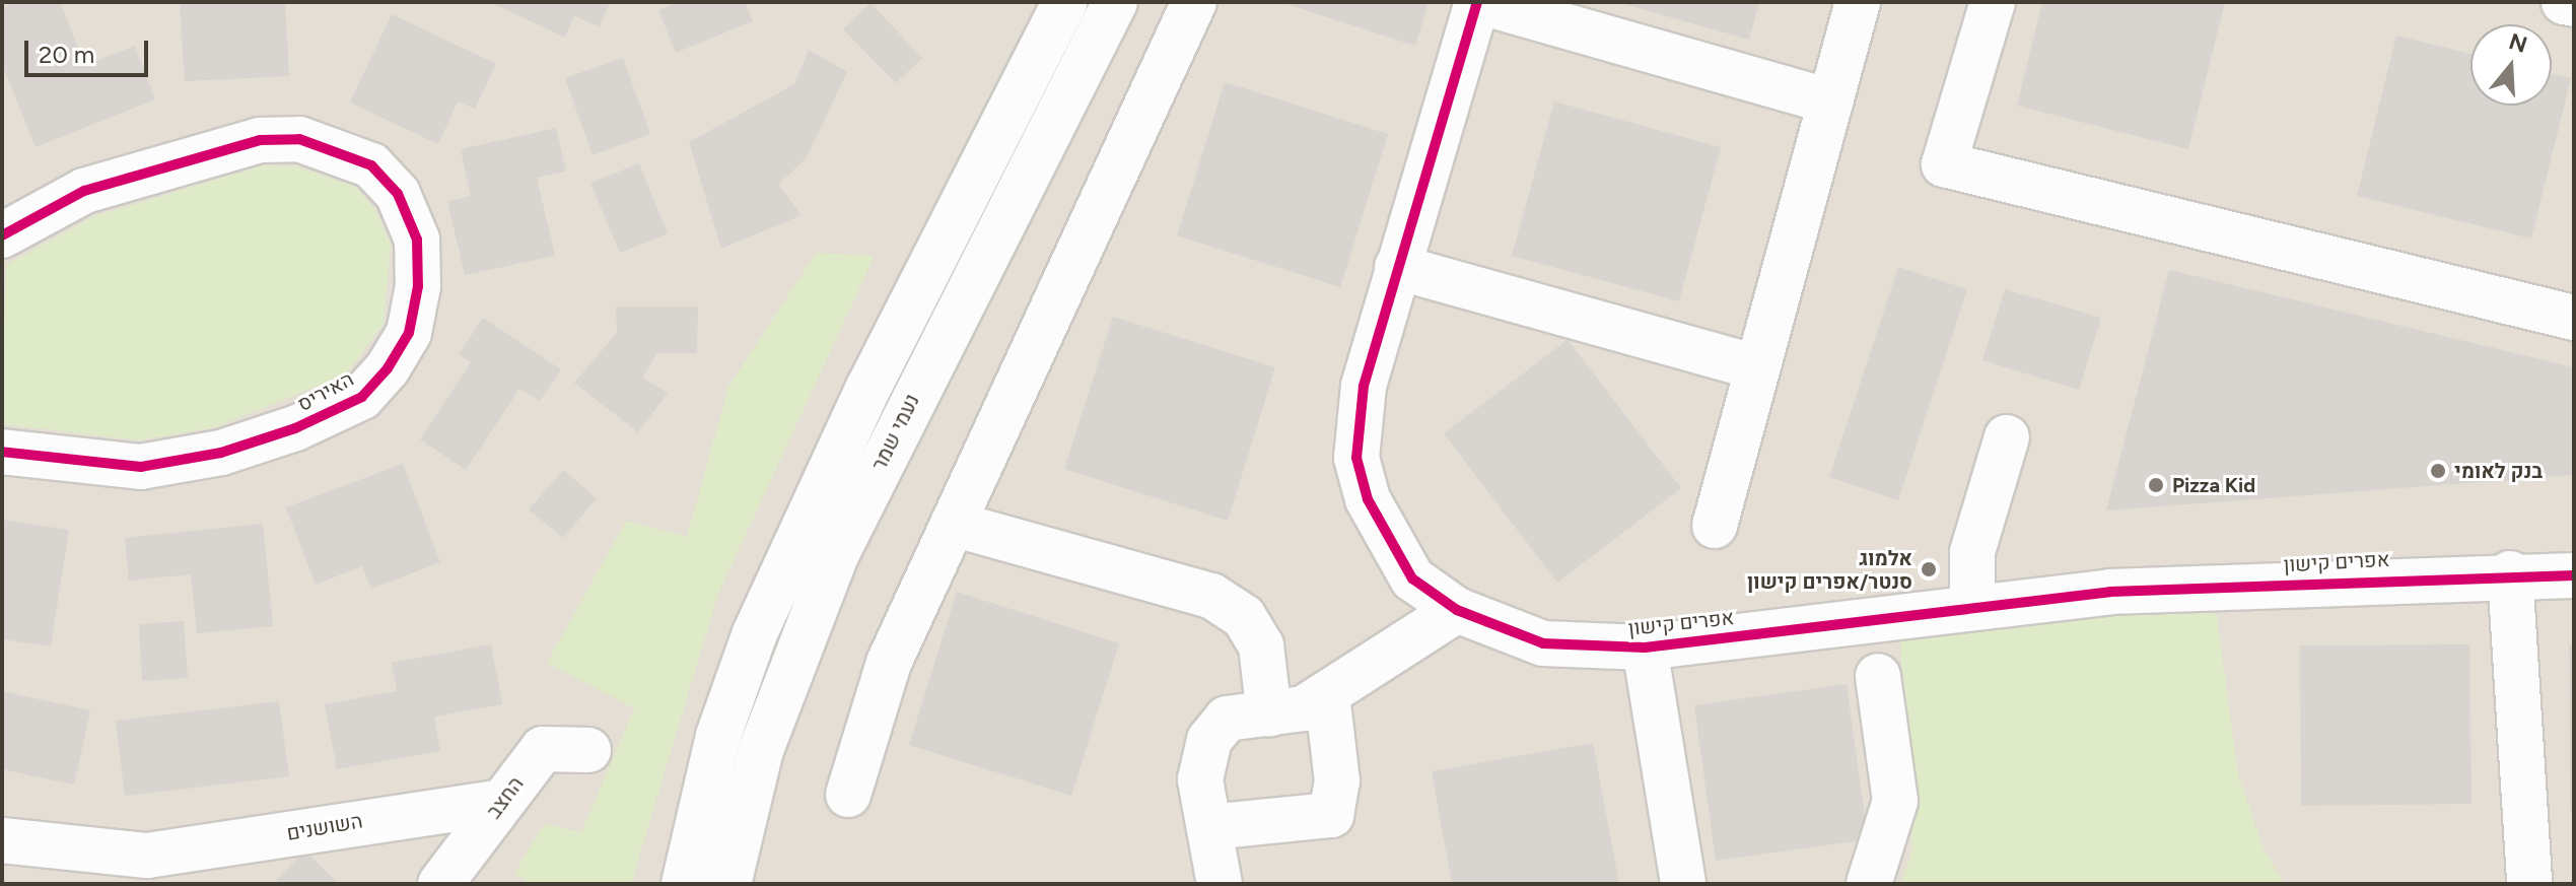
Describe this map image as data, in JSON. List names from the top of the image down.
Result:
{
  "streets": {
    "street": [
      "האיריס",
      "נעמי שמר",
      "אפרים קישון",
      "החצב",
      "השושנים"
    ]
  },
  "crossings": [
    ["החצב", "השושנים"]
  ],
  "places": ["בנק לאומי", "Pizza Kid", "אלמוג סנטר/אפרים קישון"],
  "scale_bar": "20 m",
  "north": "top"
}
